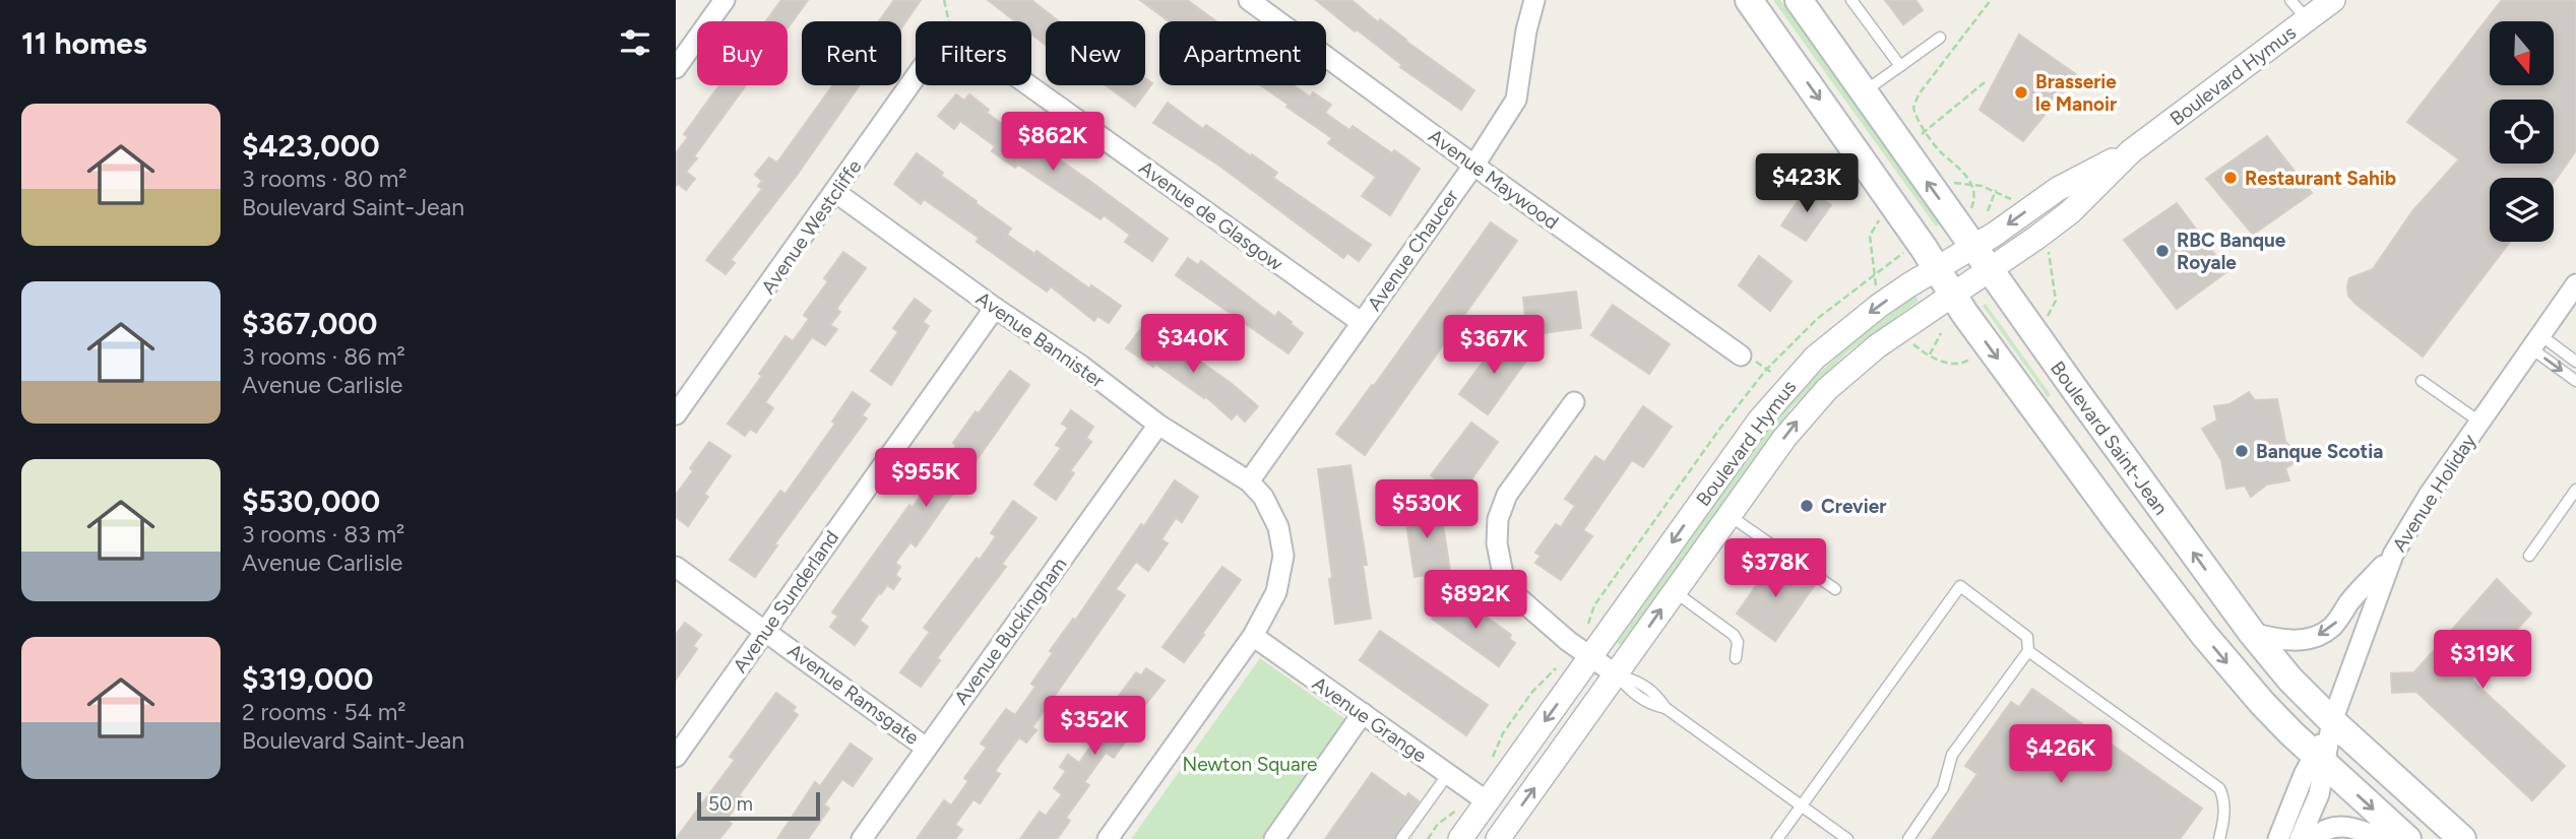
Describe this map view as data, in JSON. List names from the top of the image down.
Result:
{
  "streets": {
    "main road": ["Boulevard Saint-Jean"],
    "street": [
      "Boulevard Hymus",
      "Avenue Maywood",
      "Avenue de Glasgow",
      "Avenue Westcliffe",
      "Avenue Chaucer",
      "Avenue Bannister",
      "Avenue Holiday",
      "Avenue Sunderland",
      "Avenue Buckingham",
      "Avenue Ramsgate",
      "Avenue Grange"
    ]
  },
  "crossings": [
    ["Boulevard Hymus", "Boulevard Saint-Jean"],
    ["Boulevard Hymus", "Avenue Grange"],
    ["Avenue Maywood", "Avenue Chaucer"],
    ["Avenue de Glasgow", "Avenue Chaucer"],
    ["Avenue Westcliffe", "Avenue Bannister"],
    ["Avenue Chaucer", "Avenue Bannister"],
    ["Avenue Bannister", "Avenue Sunderland"],
    ["Avenue Bannister", "Avenue Buckingham"],
    ["Boulevard Saint-Jean", "Avenue Holiday"],
    ["Avenue Sunderland", "Avenue Ramsgate"],
    ["Avenue Buckingham", "Avenue Ramsgate"]
  ],
  "parks": ["Newton Square"],
  "places": [
    "Brasserie le Manoir",
    "Restaurant Sahib",
    "RBC Banque Royale",
    "Banque Scotia",
    "Crevier"
  ],
  "scale_bar": "50 m",
  "north": "bottom",
  "page": {
    "heading": "11 homes",
    "chip": [
      "Buy",
      "Rent",
      "Filters",
      "New",
      "Apartment"
    ],
    "list": [
      {
        "name": "$423,000",
        "note": "3 rooms · 80 m² · Boulevard Saint-Jean"
      },
      {
        "name": "$367,000",
        "note": "3 rooms · 86 m² · Avenue Carlisle"
      },
      {
        "name": "$530,000",
        "note": "3 rooms · 83 m² · Avenue Carlisle"
      },
      {
        "name": "$319,000",
        "note": "2 rooms · 54 m² · Boulevard Saint-Jean"
      }
    ],
    "price": [
      "$862K",
      "$423K",
      "$340K",
      "$367K",
      "$955K",
      "$530K",
      "$378K",
      "$892K",
      "$319K",
      "$352K",
      "$426K"
    ],
    "scale": "50 m"
  }
}
